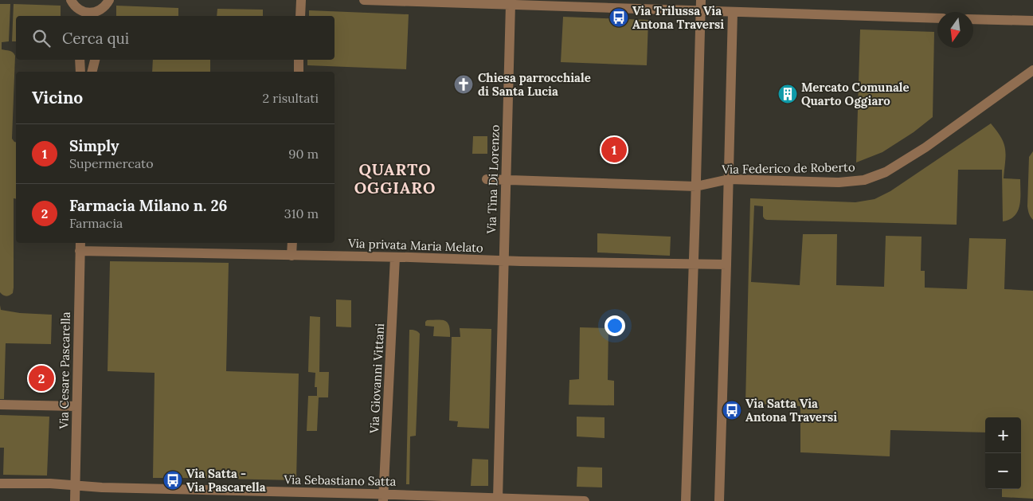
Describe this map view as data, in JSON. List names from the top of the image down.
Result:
{
  "streets": {
    "street": [
      "Via Federico de Roberto",
      "Via Tina Di Lorenzo",
      "Via privata Maria Melato",
      "Via Cesare Pascarella",
      "Via Giovanni Vittani",
      "Via Sebastiano Satta"
    ]
  },
  "crossings": [
    ["Via Federico de Roberto", "Via Tina Di Lorenzo"],
    ["Via Tina Di Lorenzo", "Via privata Maria Melato"],
    ["Via Tina Di Lorenzo", "Via Sebastiano Satta"],
    ["Via privata Maria Melato", "Via Cesare Pascarella"],
    ["Via privata Maria Melato", "Via Giovanni Vittani"],
    ["Via Cesare Pascarella", "Via Sebastiano Satta"],
    ["Via Giovanni Vittani", "Via Sebastiano Satta"]
  ],
  "districts": ["QUARTO OGGIARO"],
  "places": {
    "bus stop": ["Via Trilussa Via Antona Traversi", "Via Satta Via Antona Traversi", "Via Satta - Via Pascarella"],
    "church": ["Chiesa parrocchiale di Santa Lucia"],
    "building": ["Mercato Comunale Quarto Oggiaro"]
  },
  "north": "bottom",
  "page": {
    "search": "Cerca qui",
    "heading": ["Vicino", "2 risultati"],
    "list": [
      {
        "mark": "1",
        "name": "Simply",
        "note": "Supermercato",
        "value": "90 m"
      },
      {
        "mark": "2",
        "name": "Farmacia Milano n. 26",
        "note": "Farmacia",
        "value": "310 m"
      }
    ],
    "pins": ["1", "2"],
    "map_buttons": ["+", "−"]
  }
}
